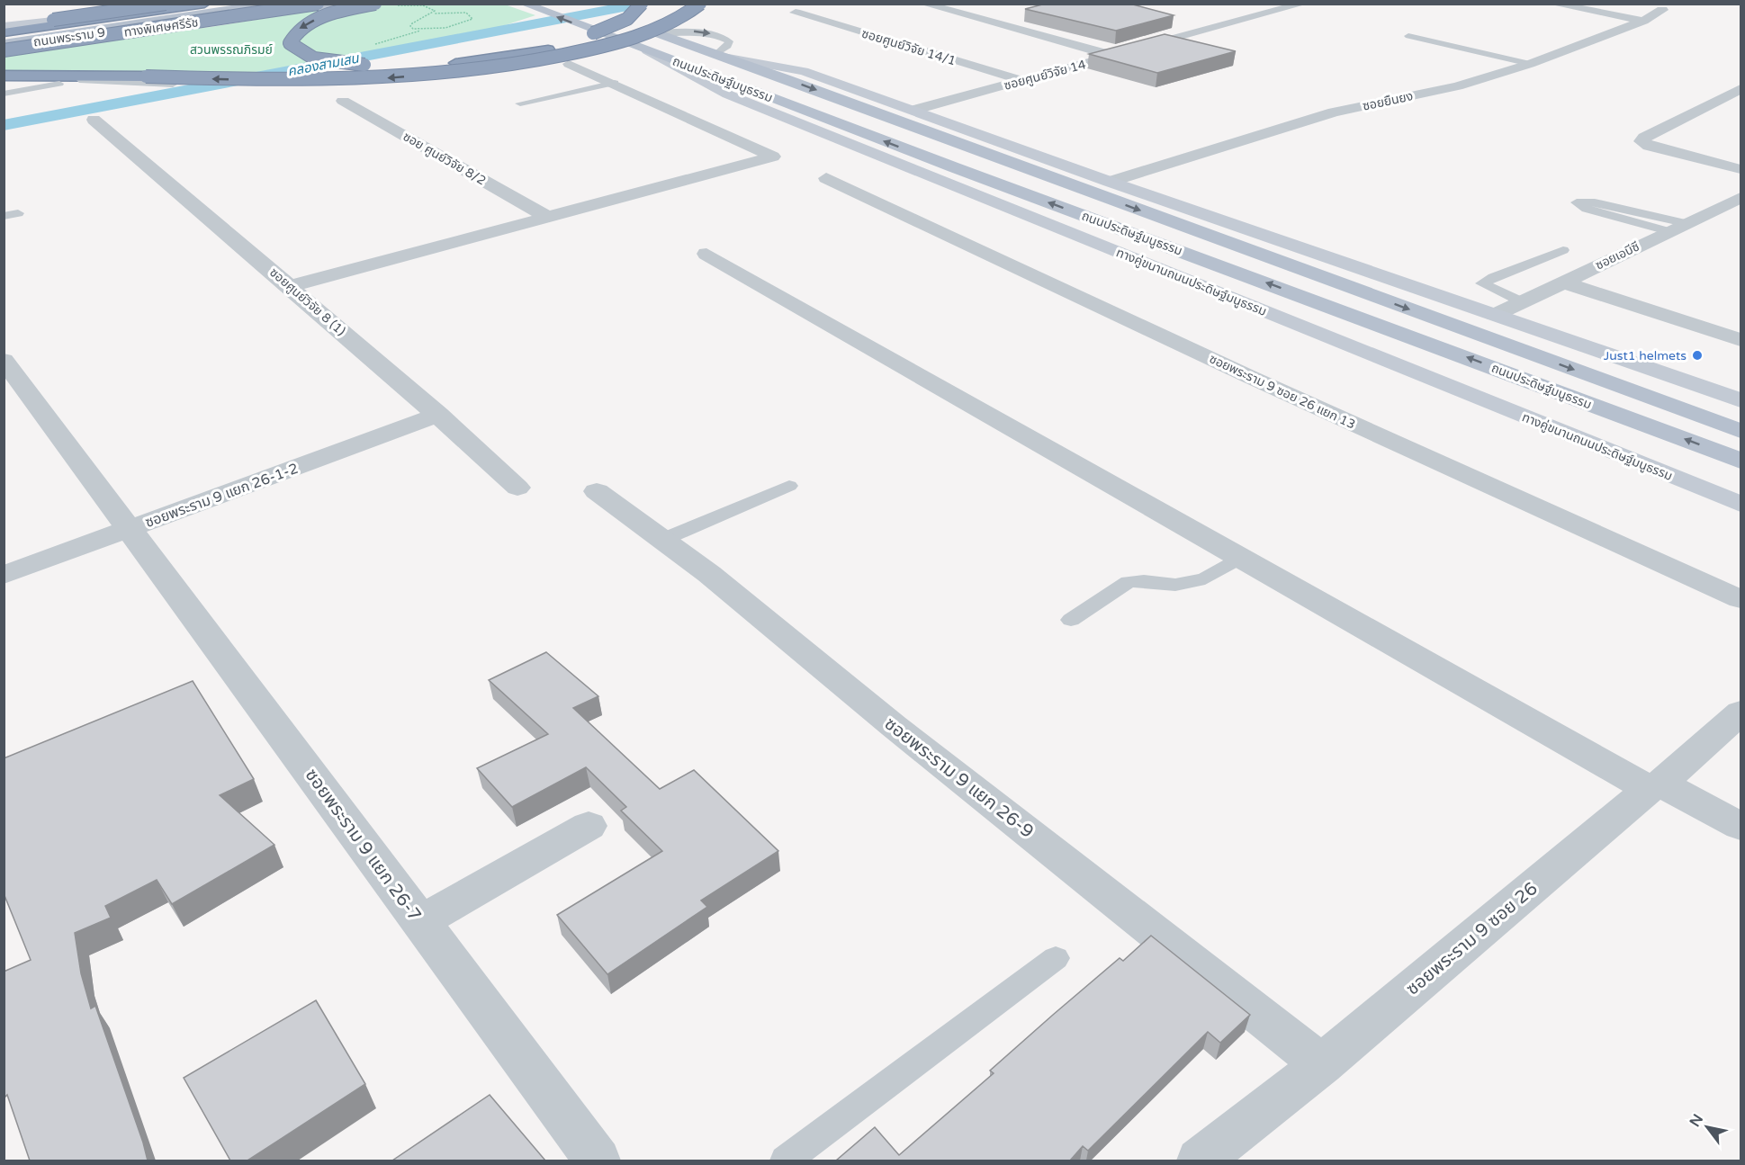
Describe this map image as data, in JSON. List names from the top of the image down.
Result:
{
  "streets": {
    "highway": ["ทางพิเศษศรีรัช"],
    "main road": ["ถนนพระราม 9", "ถนนประดิษฐ์มนูธรรม"],
    "street": [
      "ซอยศูนย์วิจัย 14/1",
      "ซอยศูนย์วิจัย 14",
      "ซอยยืนยง",
      "ซอย ศูนย์วิจัย 8/2",
      "ซอยเอบีซี",
      "ทางคู่ขนานถนนประดิษฐ์มนูธรรม",
      "ซอยศูนย์วิจัย 8 (1)",
      "ซอยพระราม 9 ซอย 26 แยก 13",
      "ซอยพระราม 9 แยก 26-1-2",
      "ซอยพระราม 9 แยก 26-9",
      "ซอยพระราม 9 แยก 26-7",
      "ซอยพระราม 9 ซอย 26"
    ]
  },
  "crossings": [
    ["ทางพิเศษศรีรัช", "ถนนพระราม 9"],
    ["ซอยศูนย์วิจัย 14/1", "ซอยศูนย์วิจัย 14"],
    ["ถนนประดิษฐ์มนูธรรม", "ทางคู่ขนานถนนประดิษฐ์มนูธรรม"],
    ["ซอยศูนย์วิจัย 8 (1)", "ซอยพระราม 9 แยก 26-1-2"],
    ["ซอยพระราม 9 แยก 26-1-2", "ซอยพระราม 9 แยก 26-7"],
    ["ซอยพระราม 9 แยก 26-9", "ซอยพระราม 9 ซอย 26"]
  ],
  "water": ["คลองสามเสน"],
  "parks": ["สวนพรรณภิรมย์"],
  "places": ["Just1 helmets"],
  "north": "top left"
}
